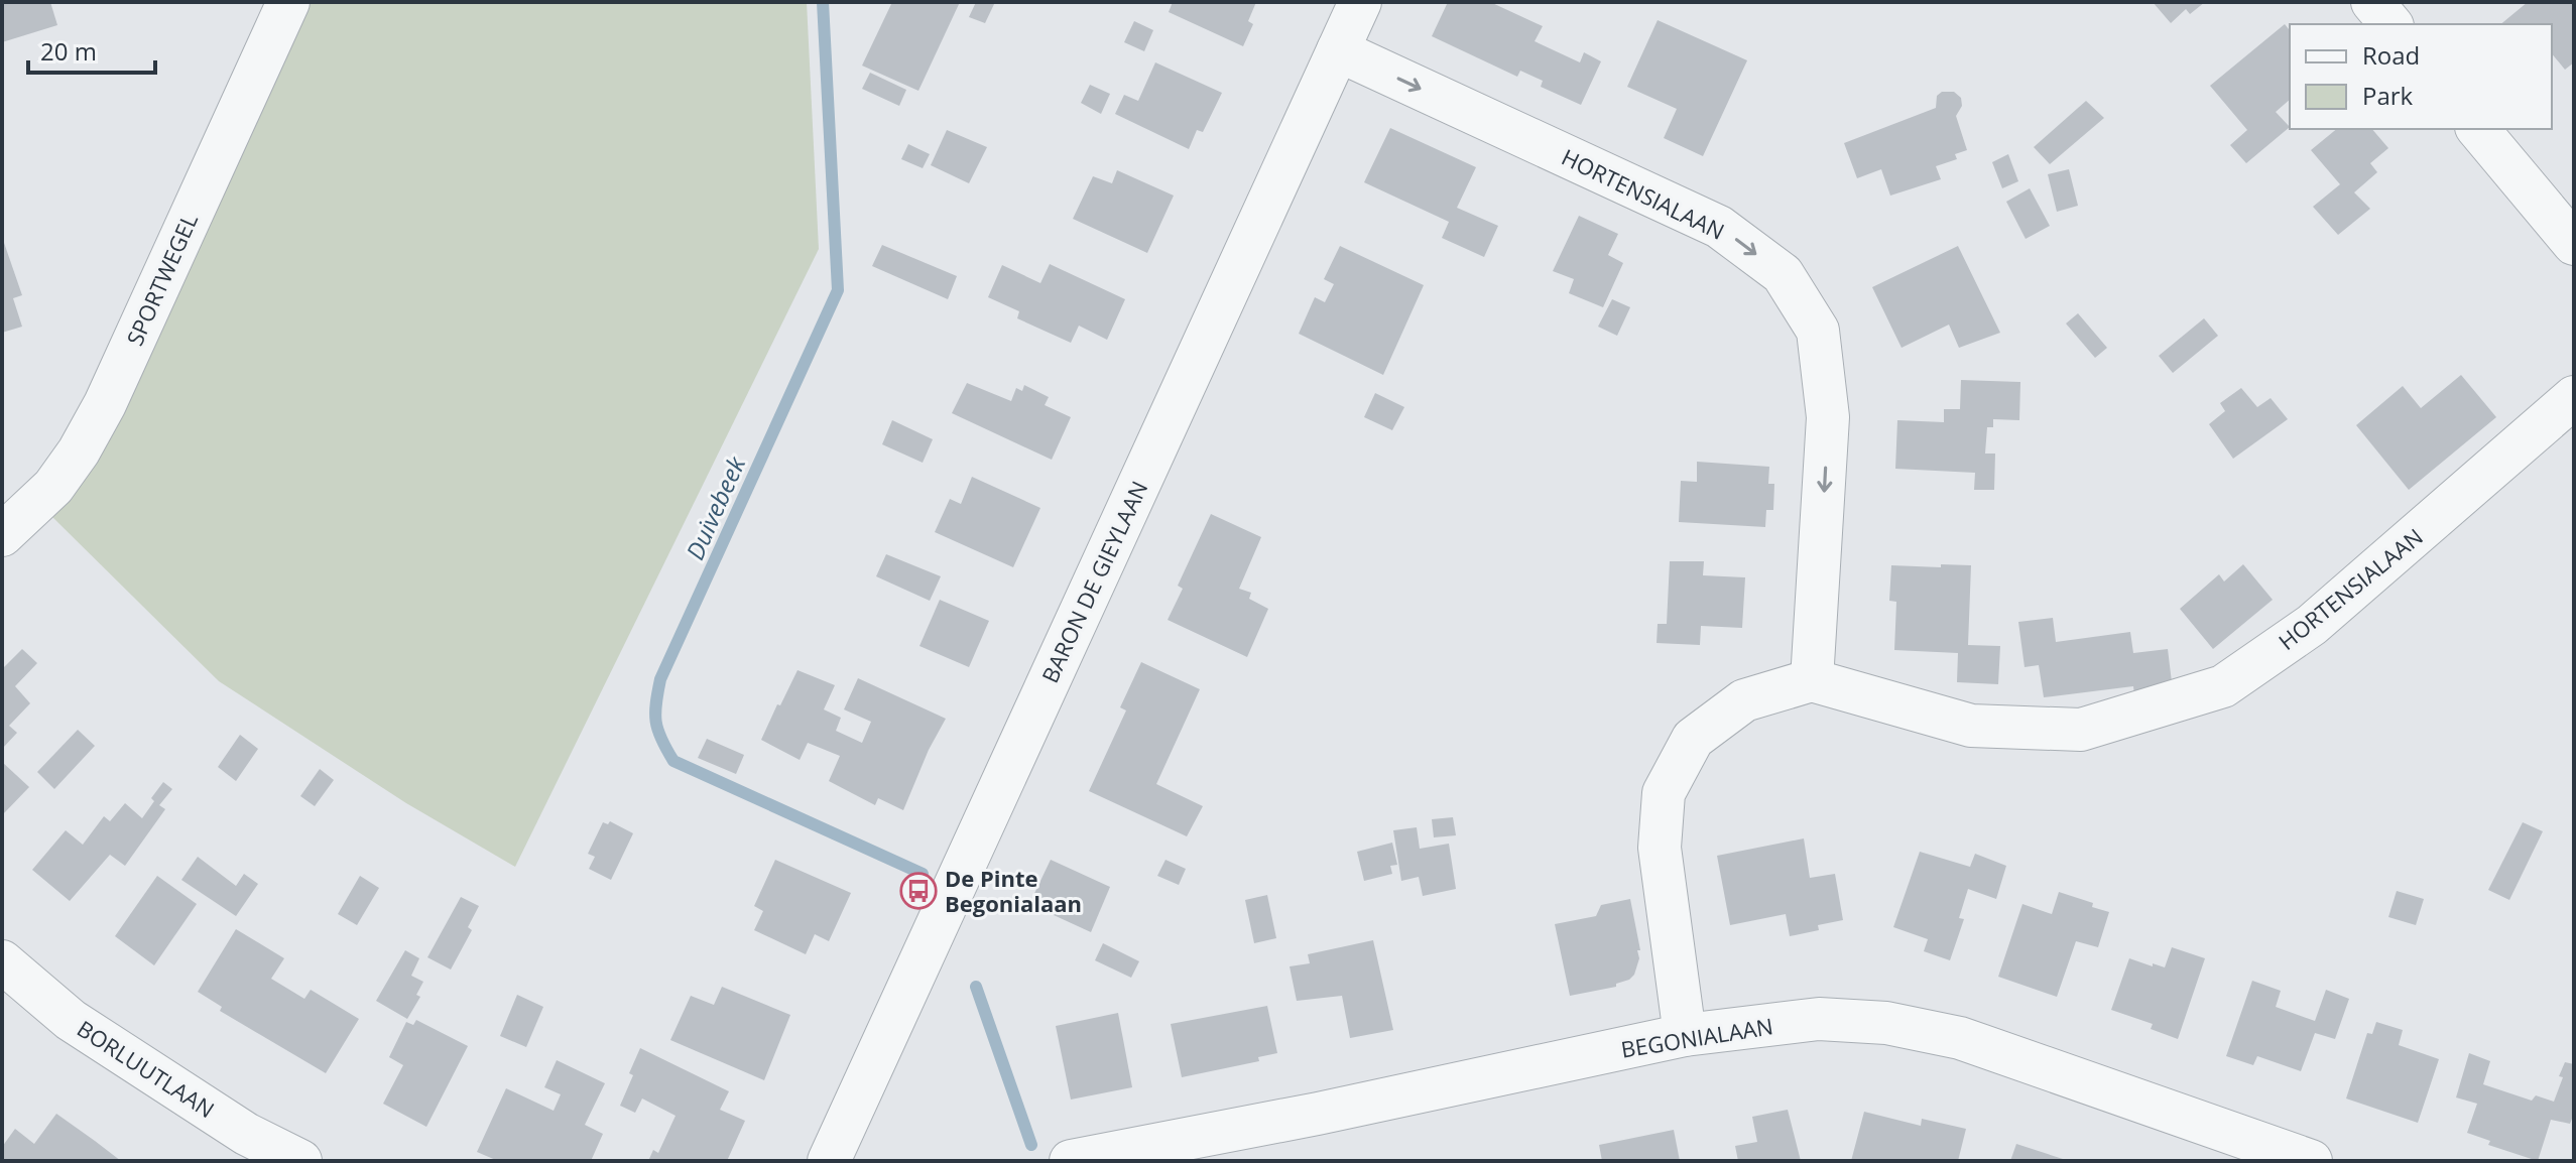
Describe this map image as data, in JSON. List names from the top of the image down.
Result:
{
  "streets": {
    "street": [
      "HORTENSIALAAN",
      "SPORTWEGEL",
      "BARON DE GIEYLAAN",
      "BEGONIALAAN",
      "BORLUUTLAAN"
    ]
  },
  "crossings": [
    ["HORTENSIALAAN", "BARON DE GIEYLAAN"]
  ],
  "one_way": ["HORTENSIALAAN"],
  "water": ["Duivebeek"],
  "places": {
    "bus stop": ["De Pinte Begonialaan"]
  },
  "legend": ["Road", "Park"],
  "scale_bar": "20 m"
}
